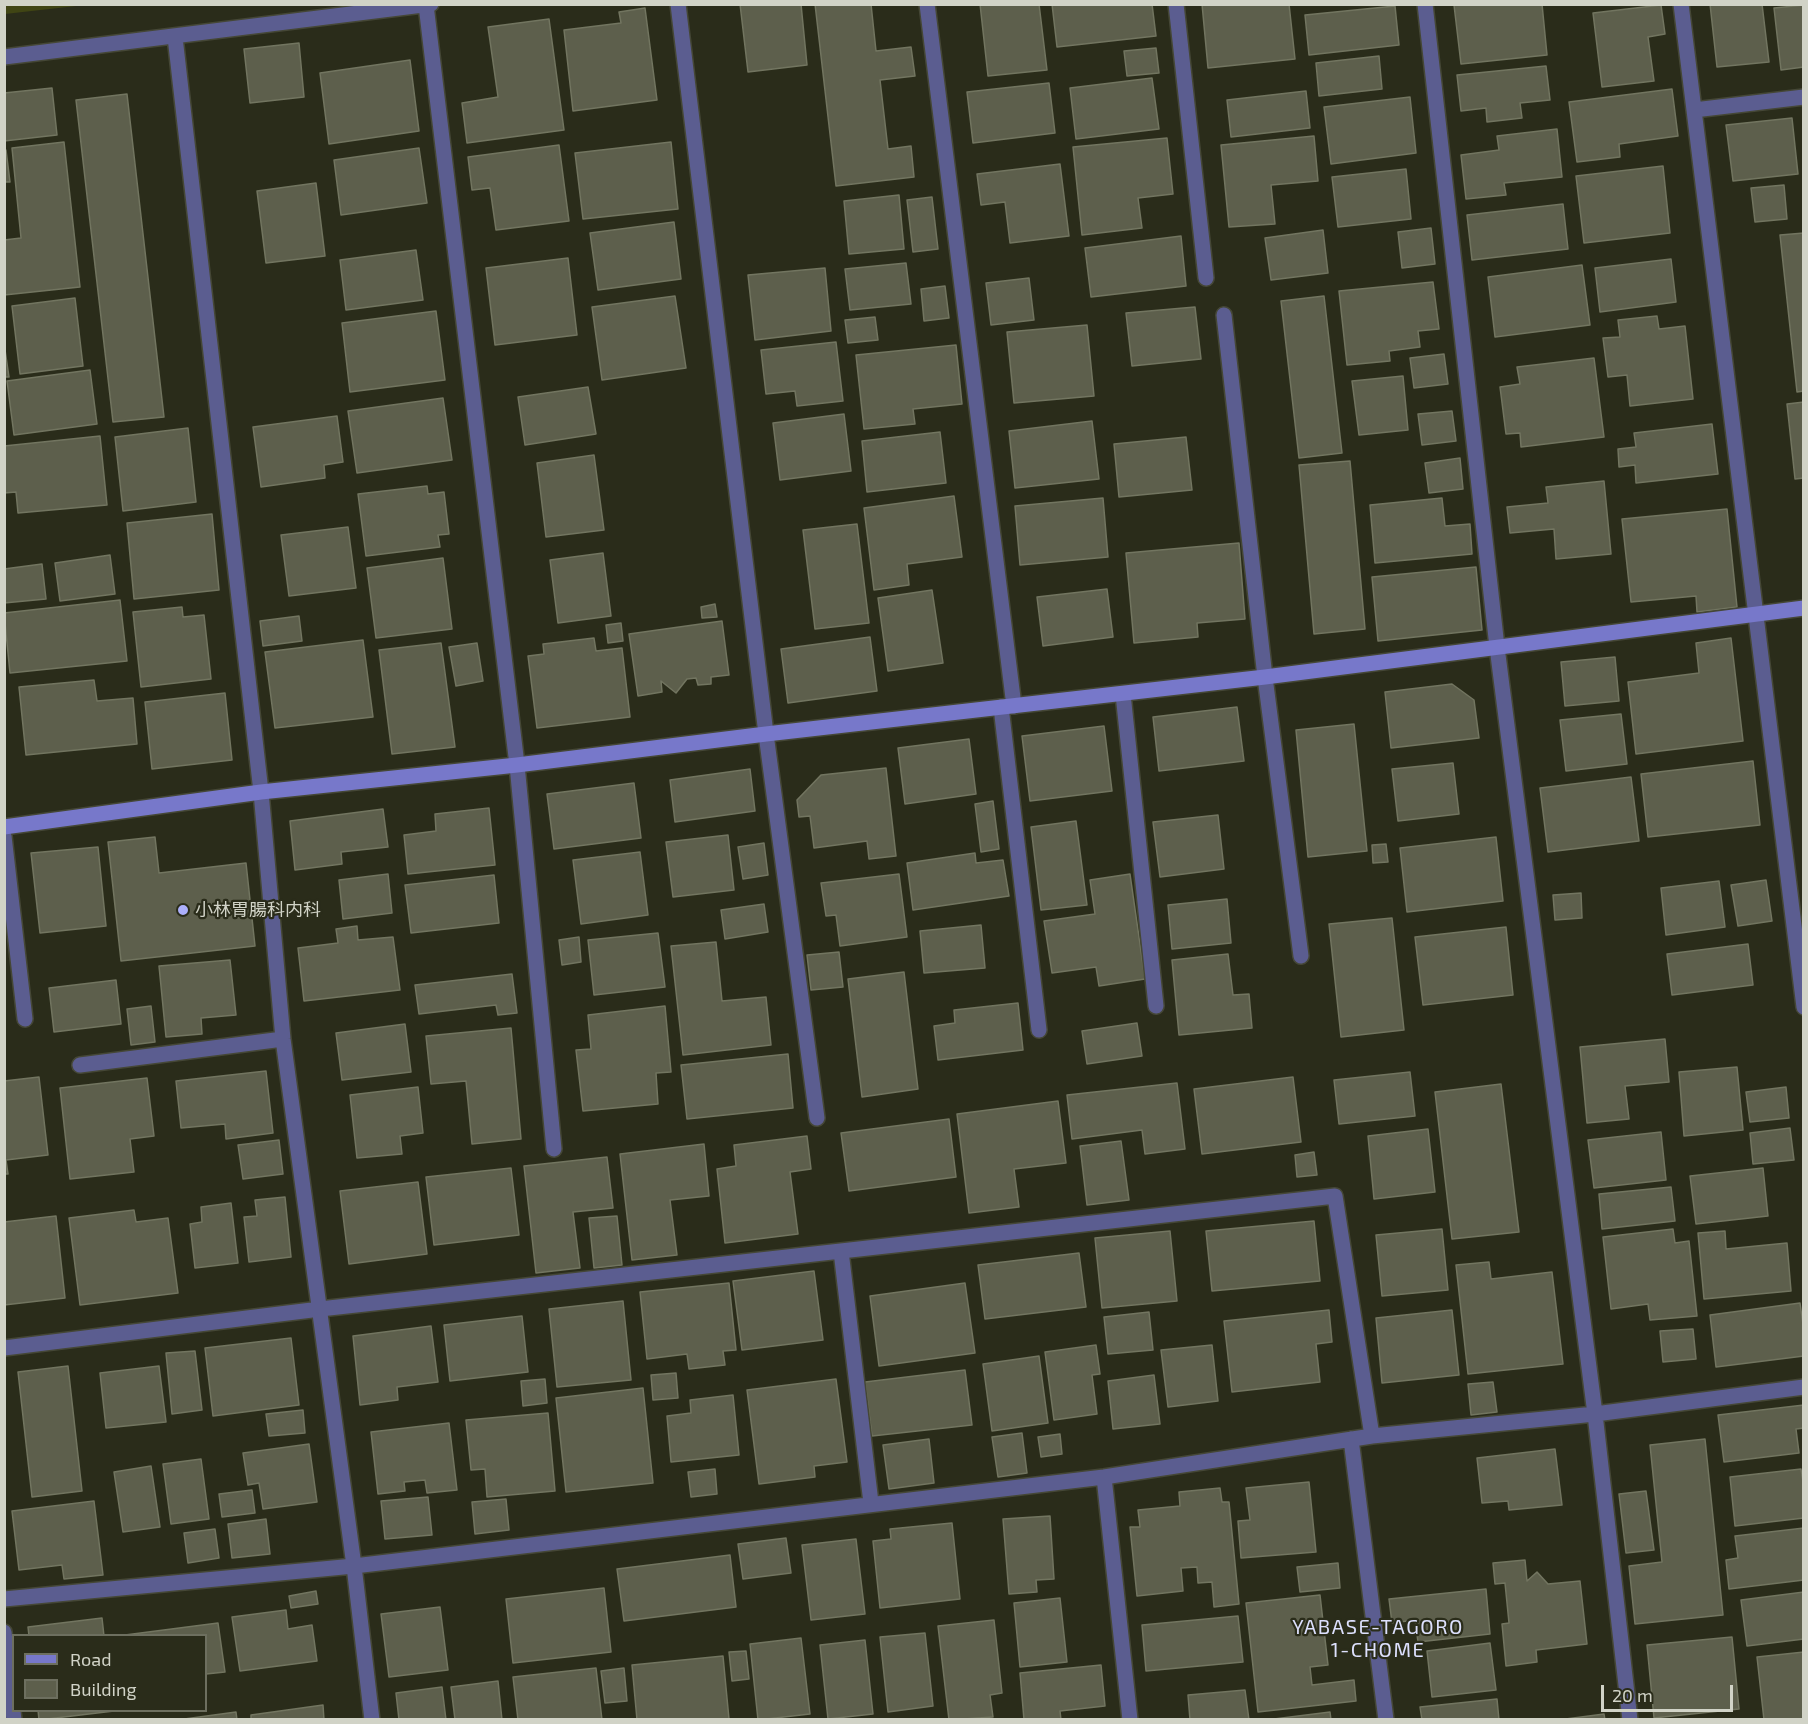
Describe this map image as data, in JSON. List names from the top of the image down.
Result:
{
  "districts": ["YABASE-TAGORO 1-CHOME"],
  "places": ["小林胃腸科内科"],
  "legend": ["Road", "Building"],
  "scale_bar": "20 m"
}
